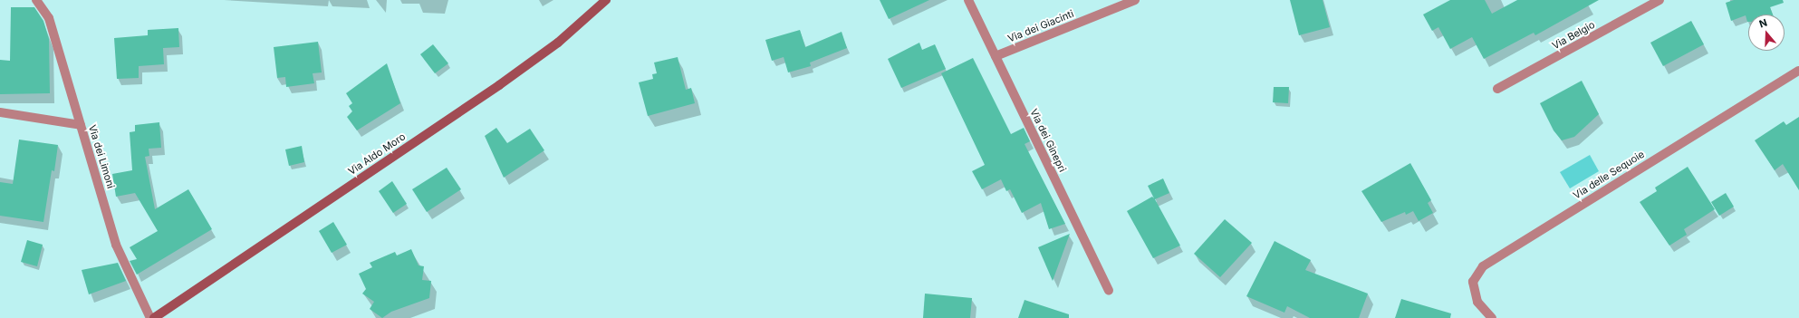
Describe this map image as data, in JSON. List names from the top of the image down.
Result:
{
  "streets": {
    "street": [
      "Via dei Giacinti",
      "Via Belgio",
      "Via dei Ginepri",
      "Via Aldo Moro",
      "Via dei Limoni",
      "Via delle Sequoie"
    ]
  },
  "crossings": [
    ["Via dei Giacinti", "Via dei Ginepri"]
  ],
  "north": "top"
}
